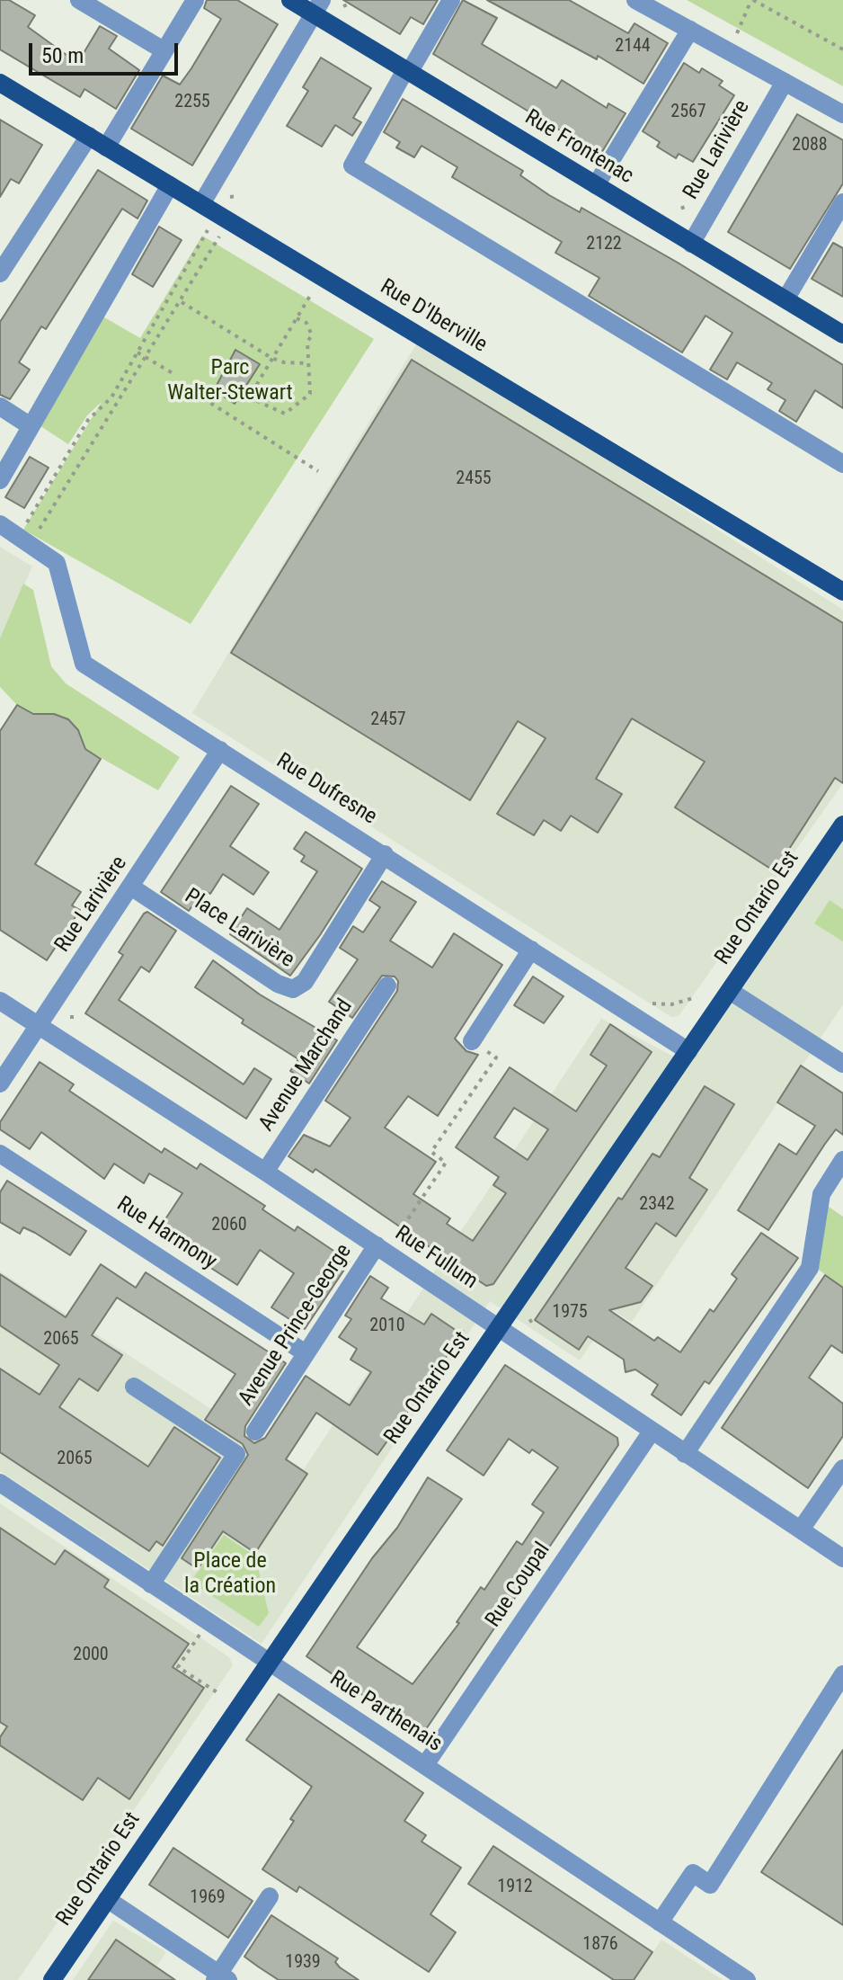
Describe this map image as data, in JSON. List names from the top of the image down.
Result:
{
  "streets": {
    "main road": ["Rue Frontenac", "Rue D'Iberville", "Rue Ontario Est"],
    "street": [
      "Rue Larivière",
      "Rue Dufresne",
      "Place Larivière",
      "Avenue Marchand",
      "Rue Harmony",
      "Rue Fullum",
      "Avenue Prince-George",
      "Rue Coupal",
      "Rue Parthenais"
    ]
  },
  "crossings": [
    ["Rue Frontenac", "Rue Larivière"],
    ["Rue Larivière", "Rue Dufresne"],
    ["Rue Larivière", "Place Larivière"],
    ["Rue Larivière", "Rue Fullum"],
    ["Rue Dufresne", "Rue Ontario Est"],
    ["Rue Dufresne", "Place Larivière"],
    ["Rue Ontario Est", "Rue Fullum"],
    ["Rue Ontario Est", "Rue Parthenais"],
    ["Avenue Marchand", "Rue Fullum"],
    ["Rue Harmony", "Avenue Prince-George"],
    ["Rue Fullum", "Avenue Prince-George"],
    ["Rue Fullum", "Rue Coupal"],
    ["Rue Coupal", "Rue Parthenais"]
  ],
  "parks": ["Parc Walter-Stewart", "Place de la Création"],
  "house_numbers": [
    "2144",
    "2255",
    "2567",
    "2088",
    "2122",
    "2455",
    "2457",
    "2342",
    "2060",
    "1975",
    "2010",
    "2065",
    "2065",
    "2000",
    "1912",
    "1969",
    "1876",
    "1939"
  ],
  "scale_bar": "50 m"
}
